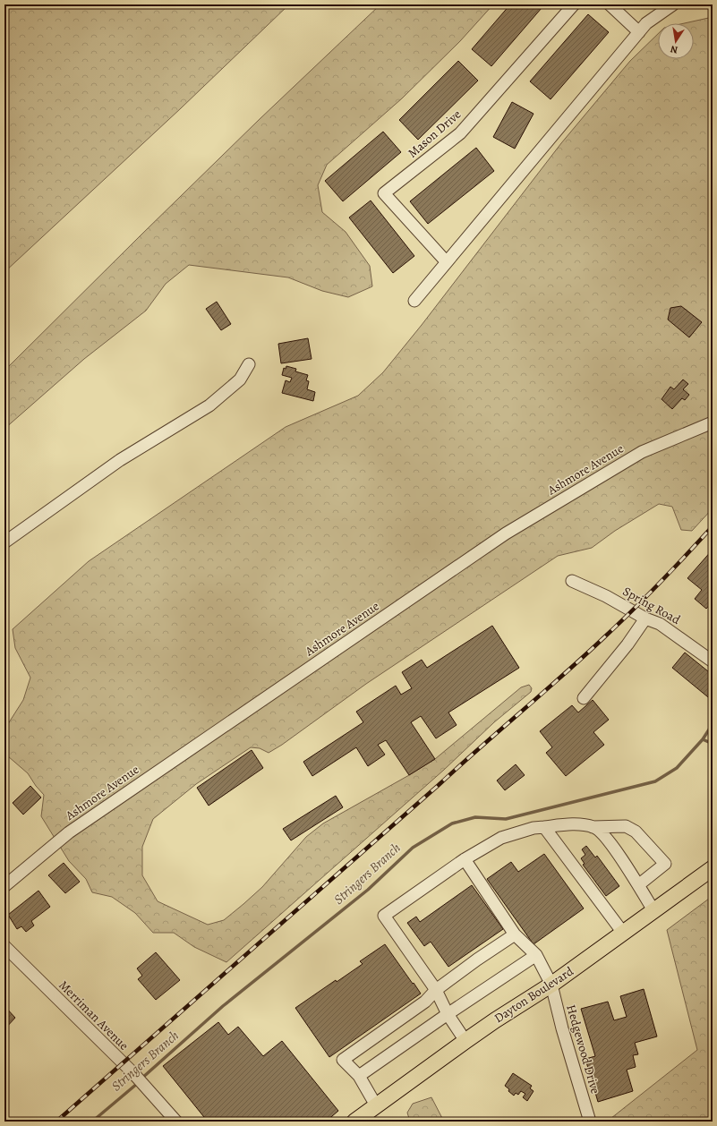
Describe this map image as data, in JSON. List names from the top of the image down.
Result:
{
  "streets": {
    "main road": ["Dayton Boulevard"],
    "street": [
      "Mason Drive",
      "Ashmore Avenue",
      "Spring Road",
      "Merriman Avenue",
      "Hedgewood Drive"
    ]
  },
  "crossings": [
    ["Dayton Boulevard", "Hedgewood Drive"]
  ],
  "water": ["Stringers Branch"],
  "north": "bottom"
}
